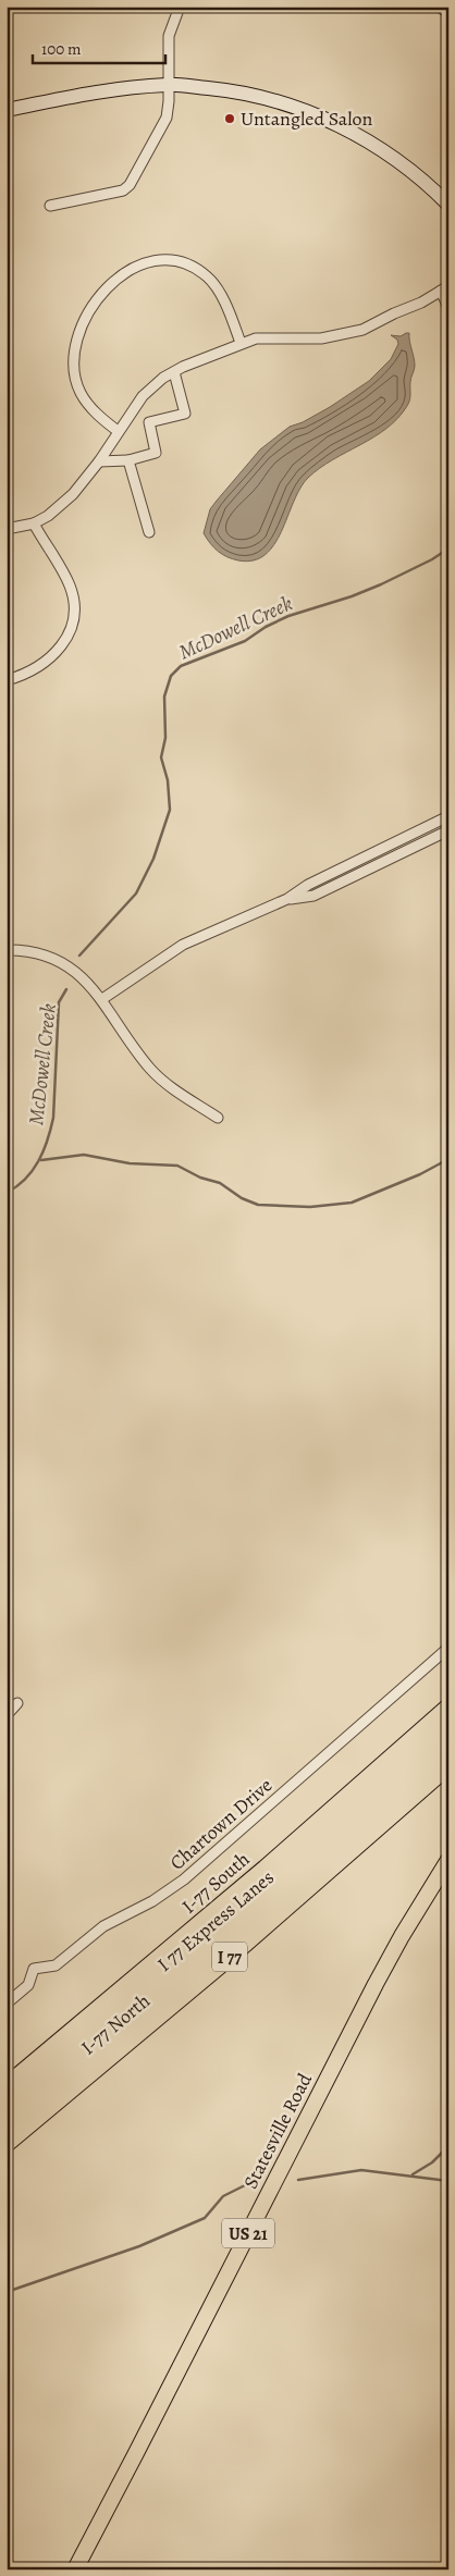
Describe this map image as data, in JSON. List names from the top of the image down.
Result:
{
  "streets": {
    "highway": [
      "I-77 South",
      "I 77 Express Lanes",
      "I 77",
      "I-77 North"
    ],
    "main road": ["Statesville Road", "US 21"],
    "street": ["Chartown Drive"]
  },
  "water": ["McDowell Creek"],
  "places": ["Untangled Salon"],
  "scale_bar": "100 m"
}
